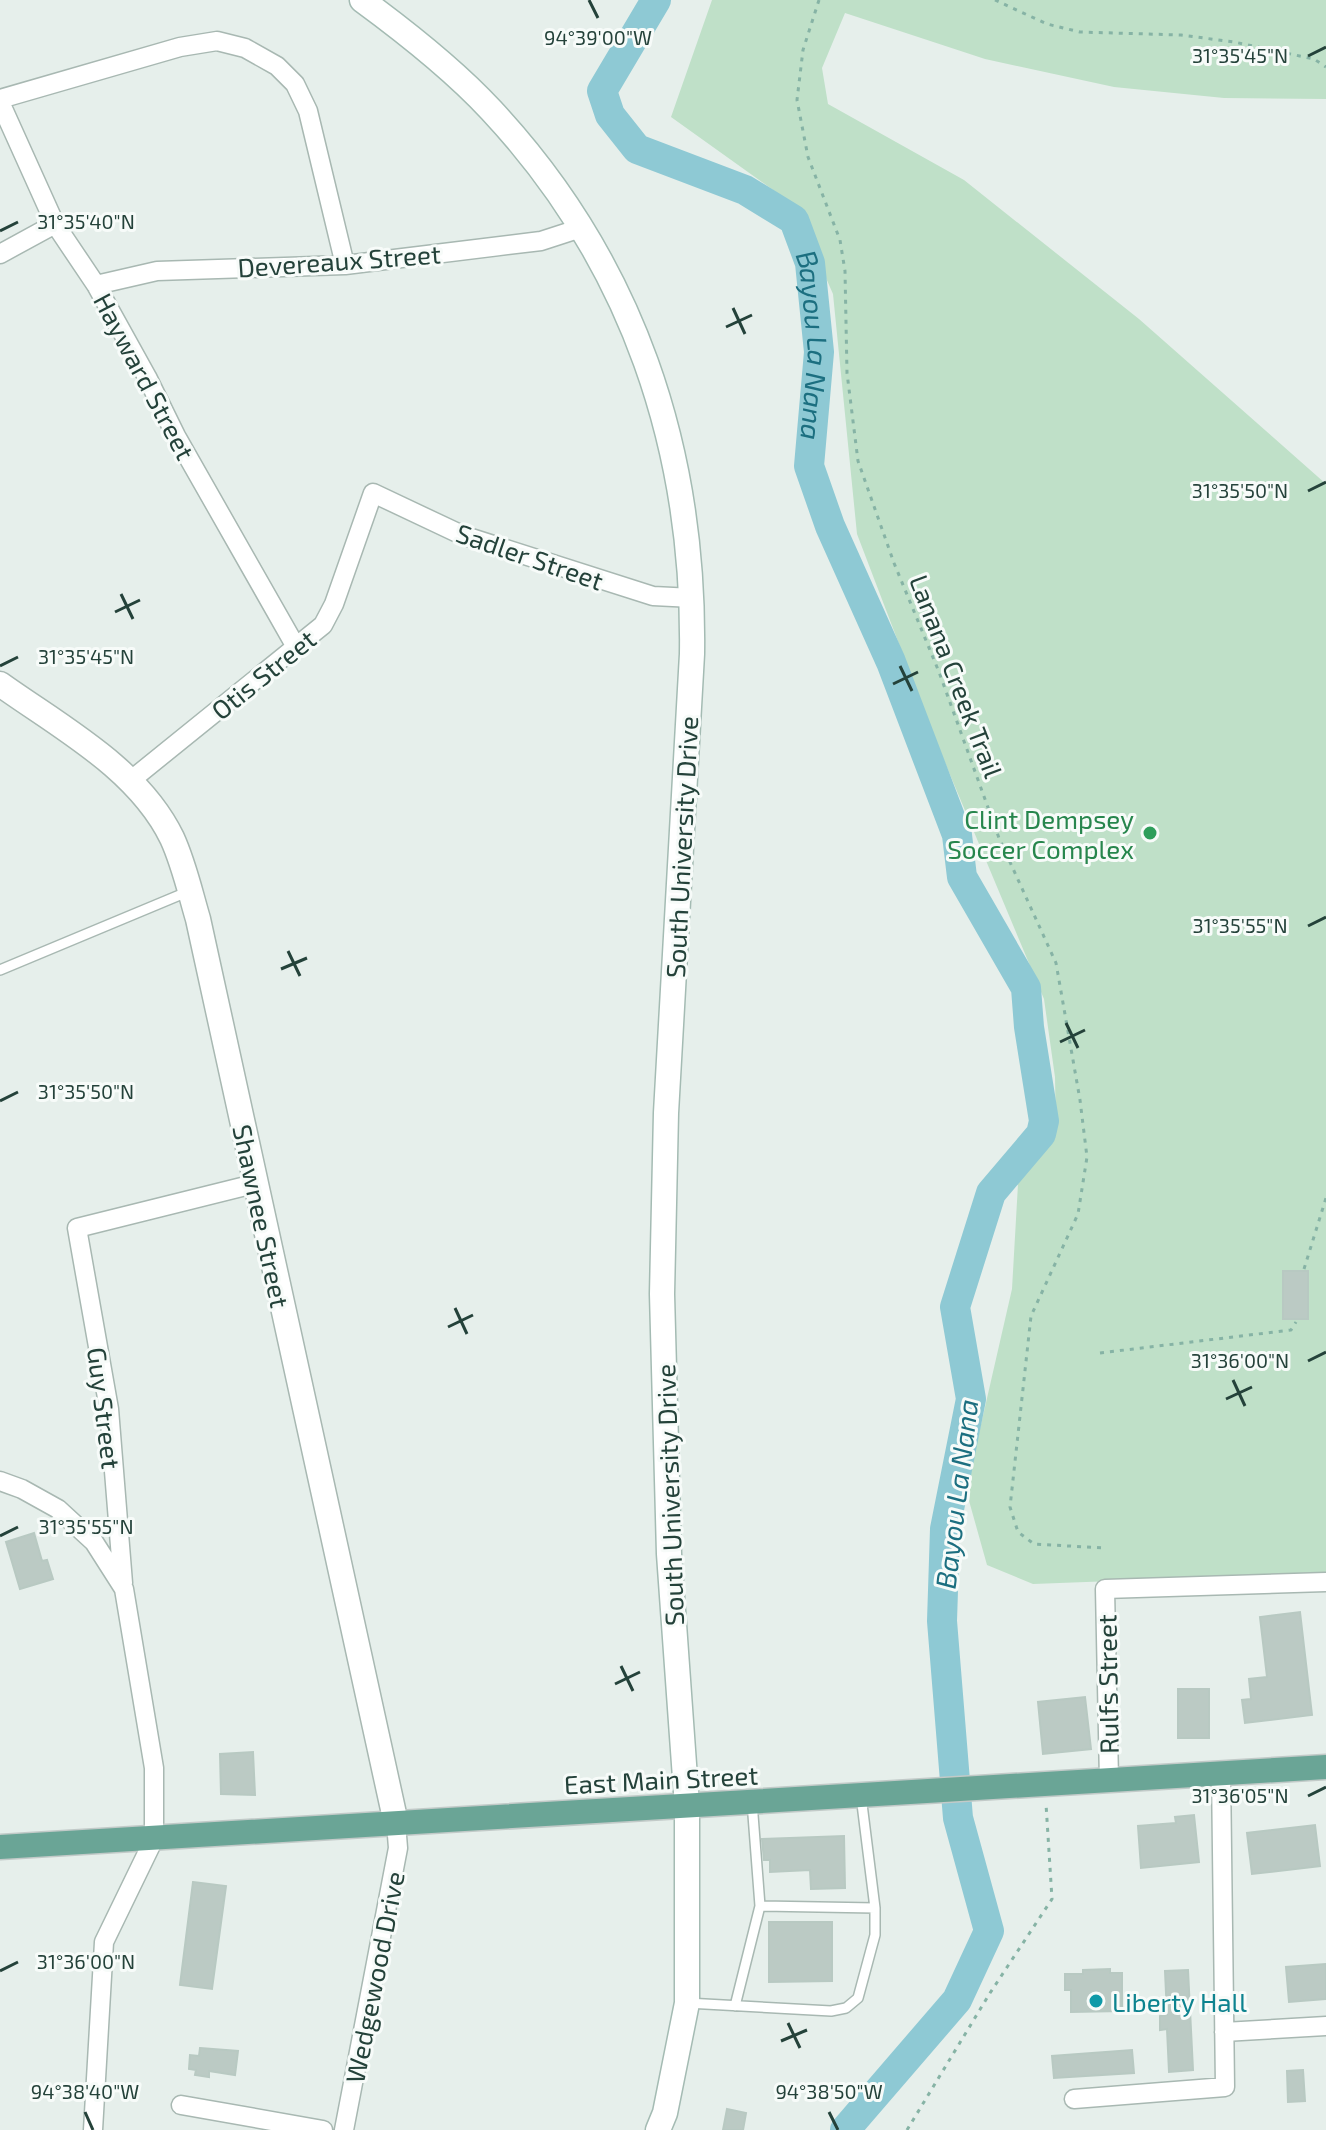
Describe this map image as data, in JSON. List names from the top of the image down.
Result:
{
  "streets": {
    "main road": ["South University Drive", "Shawnee Street", "East Main Street"],
    "street": [
      "Devereaux Street",
      "Hayward Street",
      "Sadler Street",
      "Otis Street",
      "Guy Street",
      "Rulfs Street",
      "Wedgewood Drive"
    ],
    "path": ["Lanana Creek Trail"]
  },
  "crossings": [
    ["Devereaux Street", "Hayward Street"],
    ["Devereaux Street", "South University Drive"],
    ["Hayward Street", "Otis Street"],
    ["Sadler Street", "Otis Street"],
    ["Sadler Street", "South University Drive"],
    ["Otis Street", "Shawnee Street"],
    ["South University Drive", "East Main Street"],
    ["Shawnee Street", "Guy Street"],
    ["Shawnee Street", "East Main Street"],
    ["Shawnee Street", "Wedgewood Drive"],
    ["Guy Street", "East Main Street"],
    ["Rulfs Street", "East Main Street"],
    ["East Main Street", "Wedgewood Drive"]
  ],
  "water": ["Bayou La Nana"],
  "places": ["Clint Dempsey Soccer Complex", "Liberty Hall"],
  "coordinates": [
    "94°39'00\"W",
    "31°35'45\"N",
    "31°35'40\"N",
    "31°35'50\"N",
    "31°35'55\"N",
    "31°36'00\"N",
    "31°36'05\"N",
    "94°38'40\"W",
    "94°38'50\"W"
  ]
}
